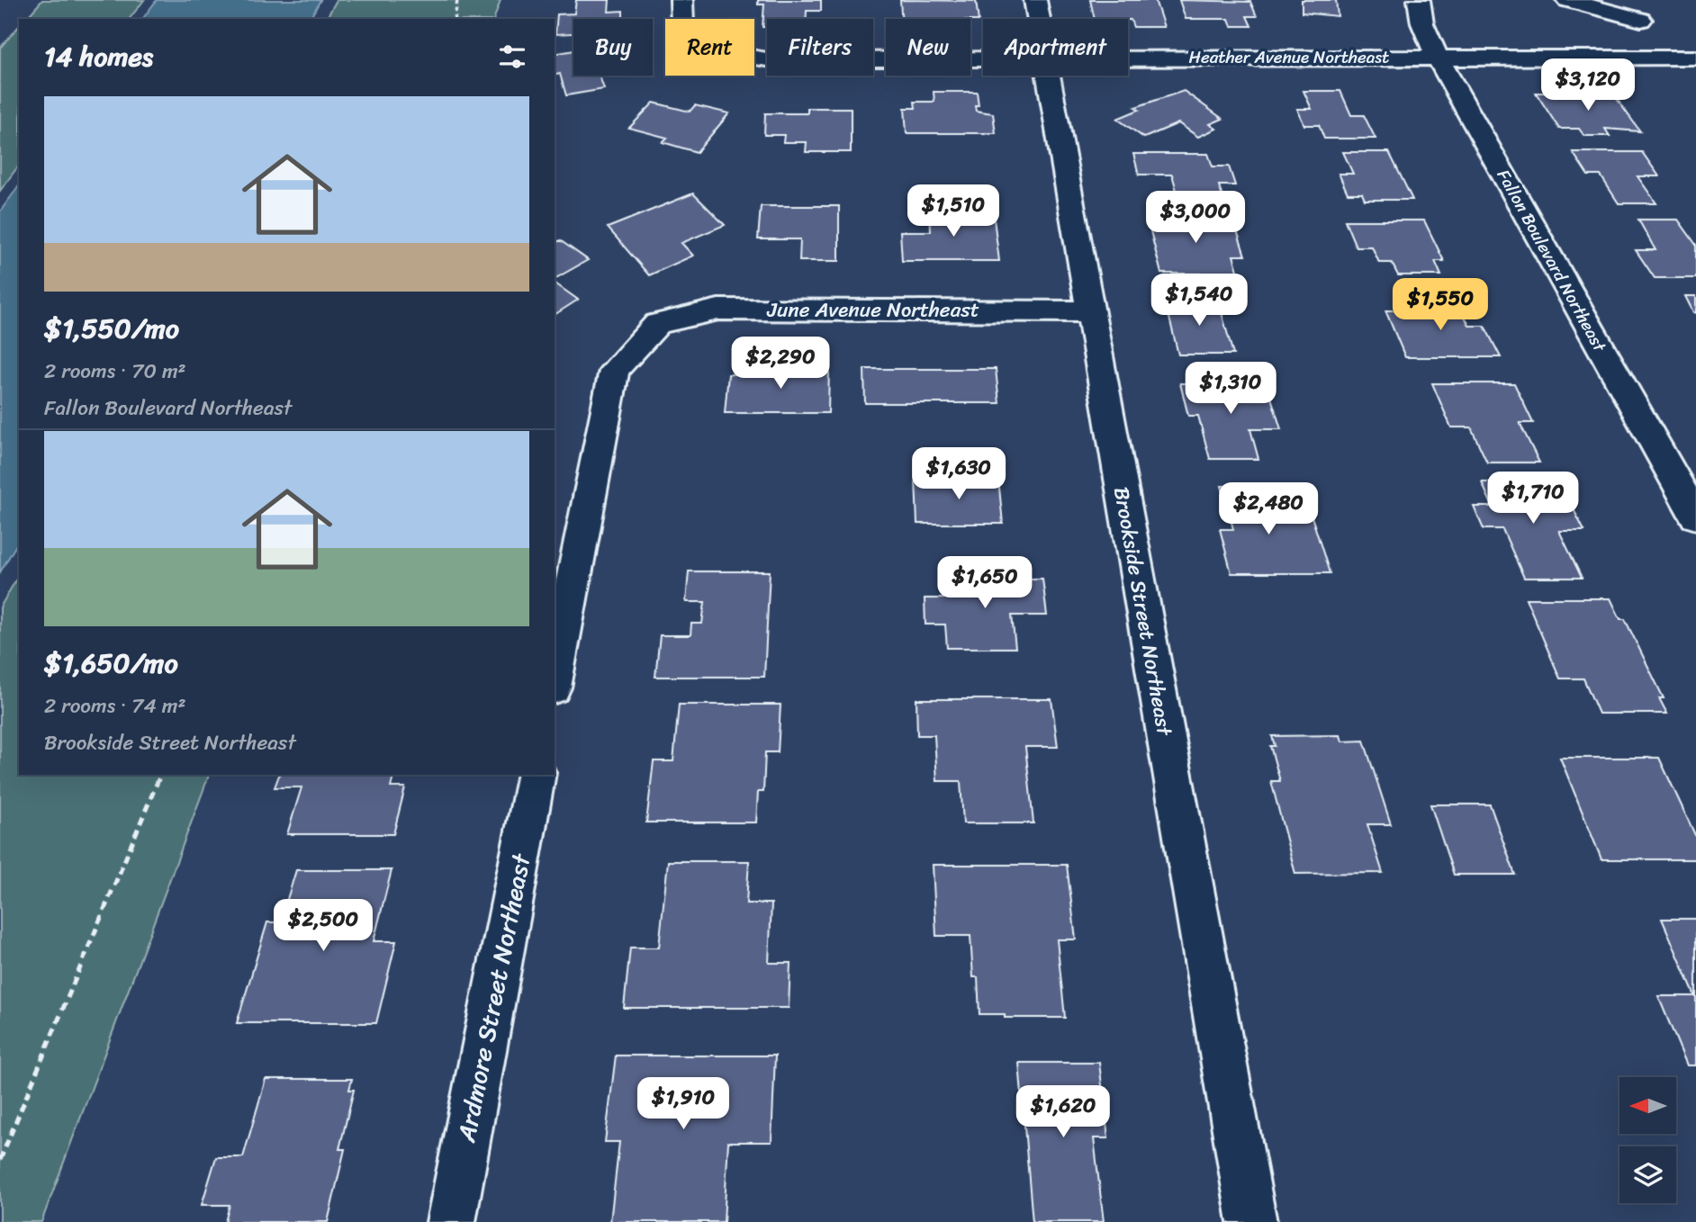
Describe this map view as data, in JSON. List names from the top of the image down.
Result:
{
  "streets": {
    "street": [
      "Heather Avenue Northeast",
      "Fallon Boulevard Northeast",
      "June Avenue Northeast",
      "Brookside Street Northeast",
      "Ardmore Street Northeast"
    ]
  },
  "crossings": [
    ["Heather Avenue Northeast", "Fallon Boulevard Northeast"],
    ["June Avenue Northeast", "Brookside Street Northeast"]
  ],
  "north": "left",
  "page": {
    "chip": [
      "Buy",
      "Rent",
      "Filters",
      "New",
      "Apartment"
    ],
    "heading": "14 homes",
    "price": [
      "$3,120",
      "$1,510",
      "$3,000",
      "$1,540",
      "$1,550",
      "$2,290",
      "$1,310",
      "$1,630",
      "$1,710",
      "$2,480",
      "$1,650",
      "$2,500",
      "$1,910",
      "$1,620"
    ],
    "list": [
      {
        "name": "$1,550/mo",
        "note": "2 rooms · 70 m² · Fallon Boulevard Northeast"
      },
      {
        "name": "$1,650/mo",
        "note": "2 rooms · 74 m² · Brookside Street Northeast"
      }
    ]
  }
}
